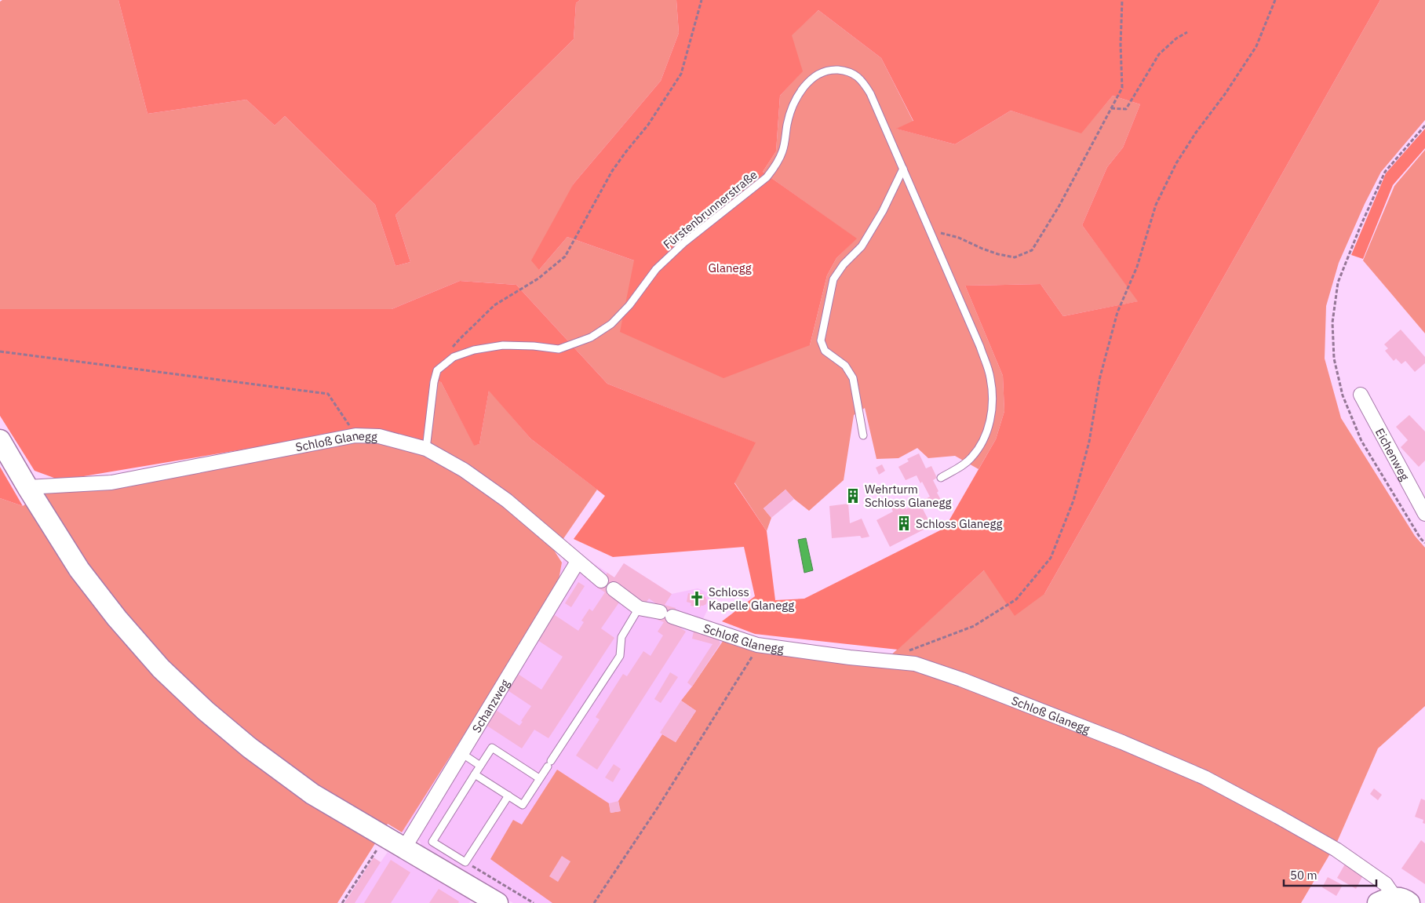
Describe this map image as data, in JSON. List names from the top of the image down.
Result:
{
  "streets": {
    "street": ["Schloß Glanegg", "Eichenweg", "Schanzweg"],
    "lane": ["Fürstenbrunnerstraße"]
  },
  "crossings": [
    ["Fürstenbrunnerstraße", "Schloß Glanegg"],
    ["Schloß Glanegg", "Schanzweg"]
  ],
  "parks": ["Glanegg"],
  "places": {
    "building": ["Wehrturm Schloss Glanegg", "Schloss Glanegg"],
    "church": ["Schloss Kapelle Glanegg"]
  },
  "scale_bar": "50 m"
}
